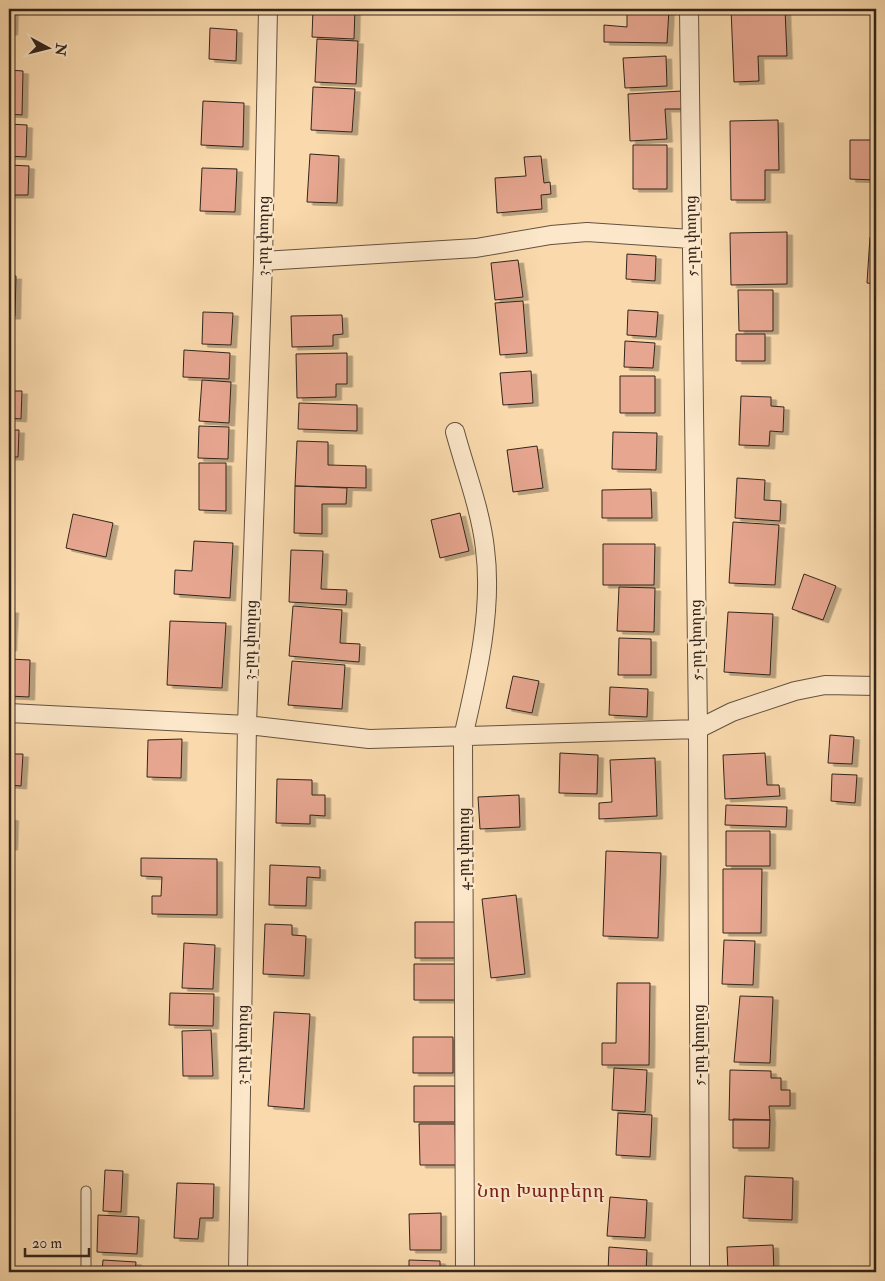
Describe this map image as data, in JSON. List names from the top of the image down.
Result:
{
  "streets": {
    "street": ["3-րդ փողոց", "5-րդ փողոց", "4-րդ փողոց"]
  },
  "districts": ["Նոր Խարբերդ"],
  "scale_bar": "20 m",
  "north": "right"
}
